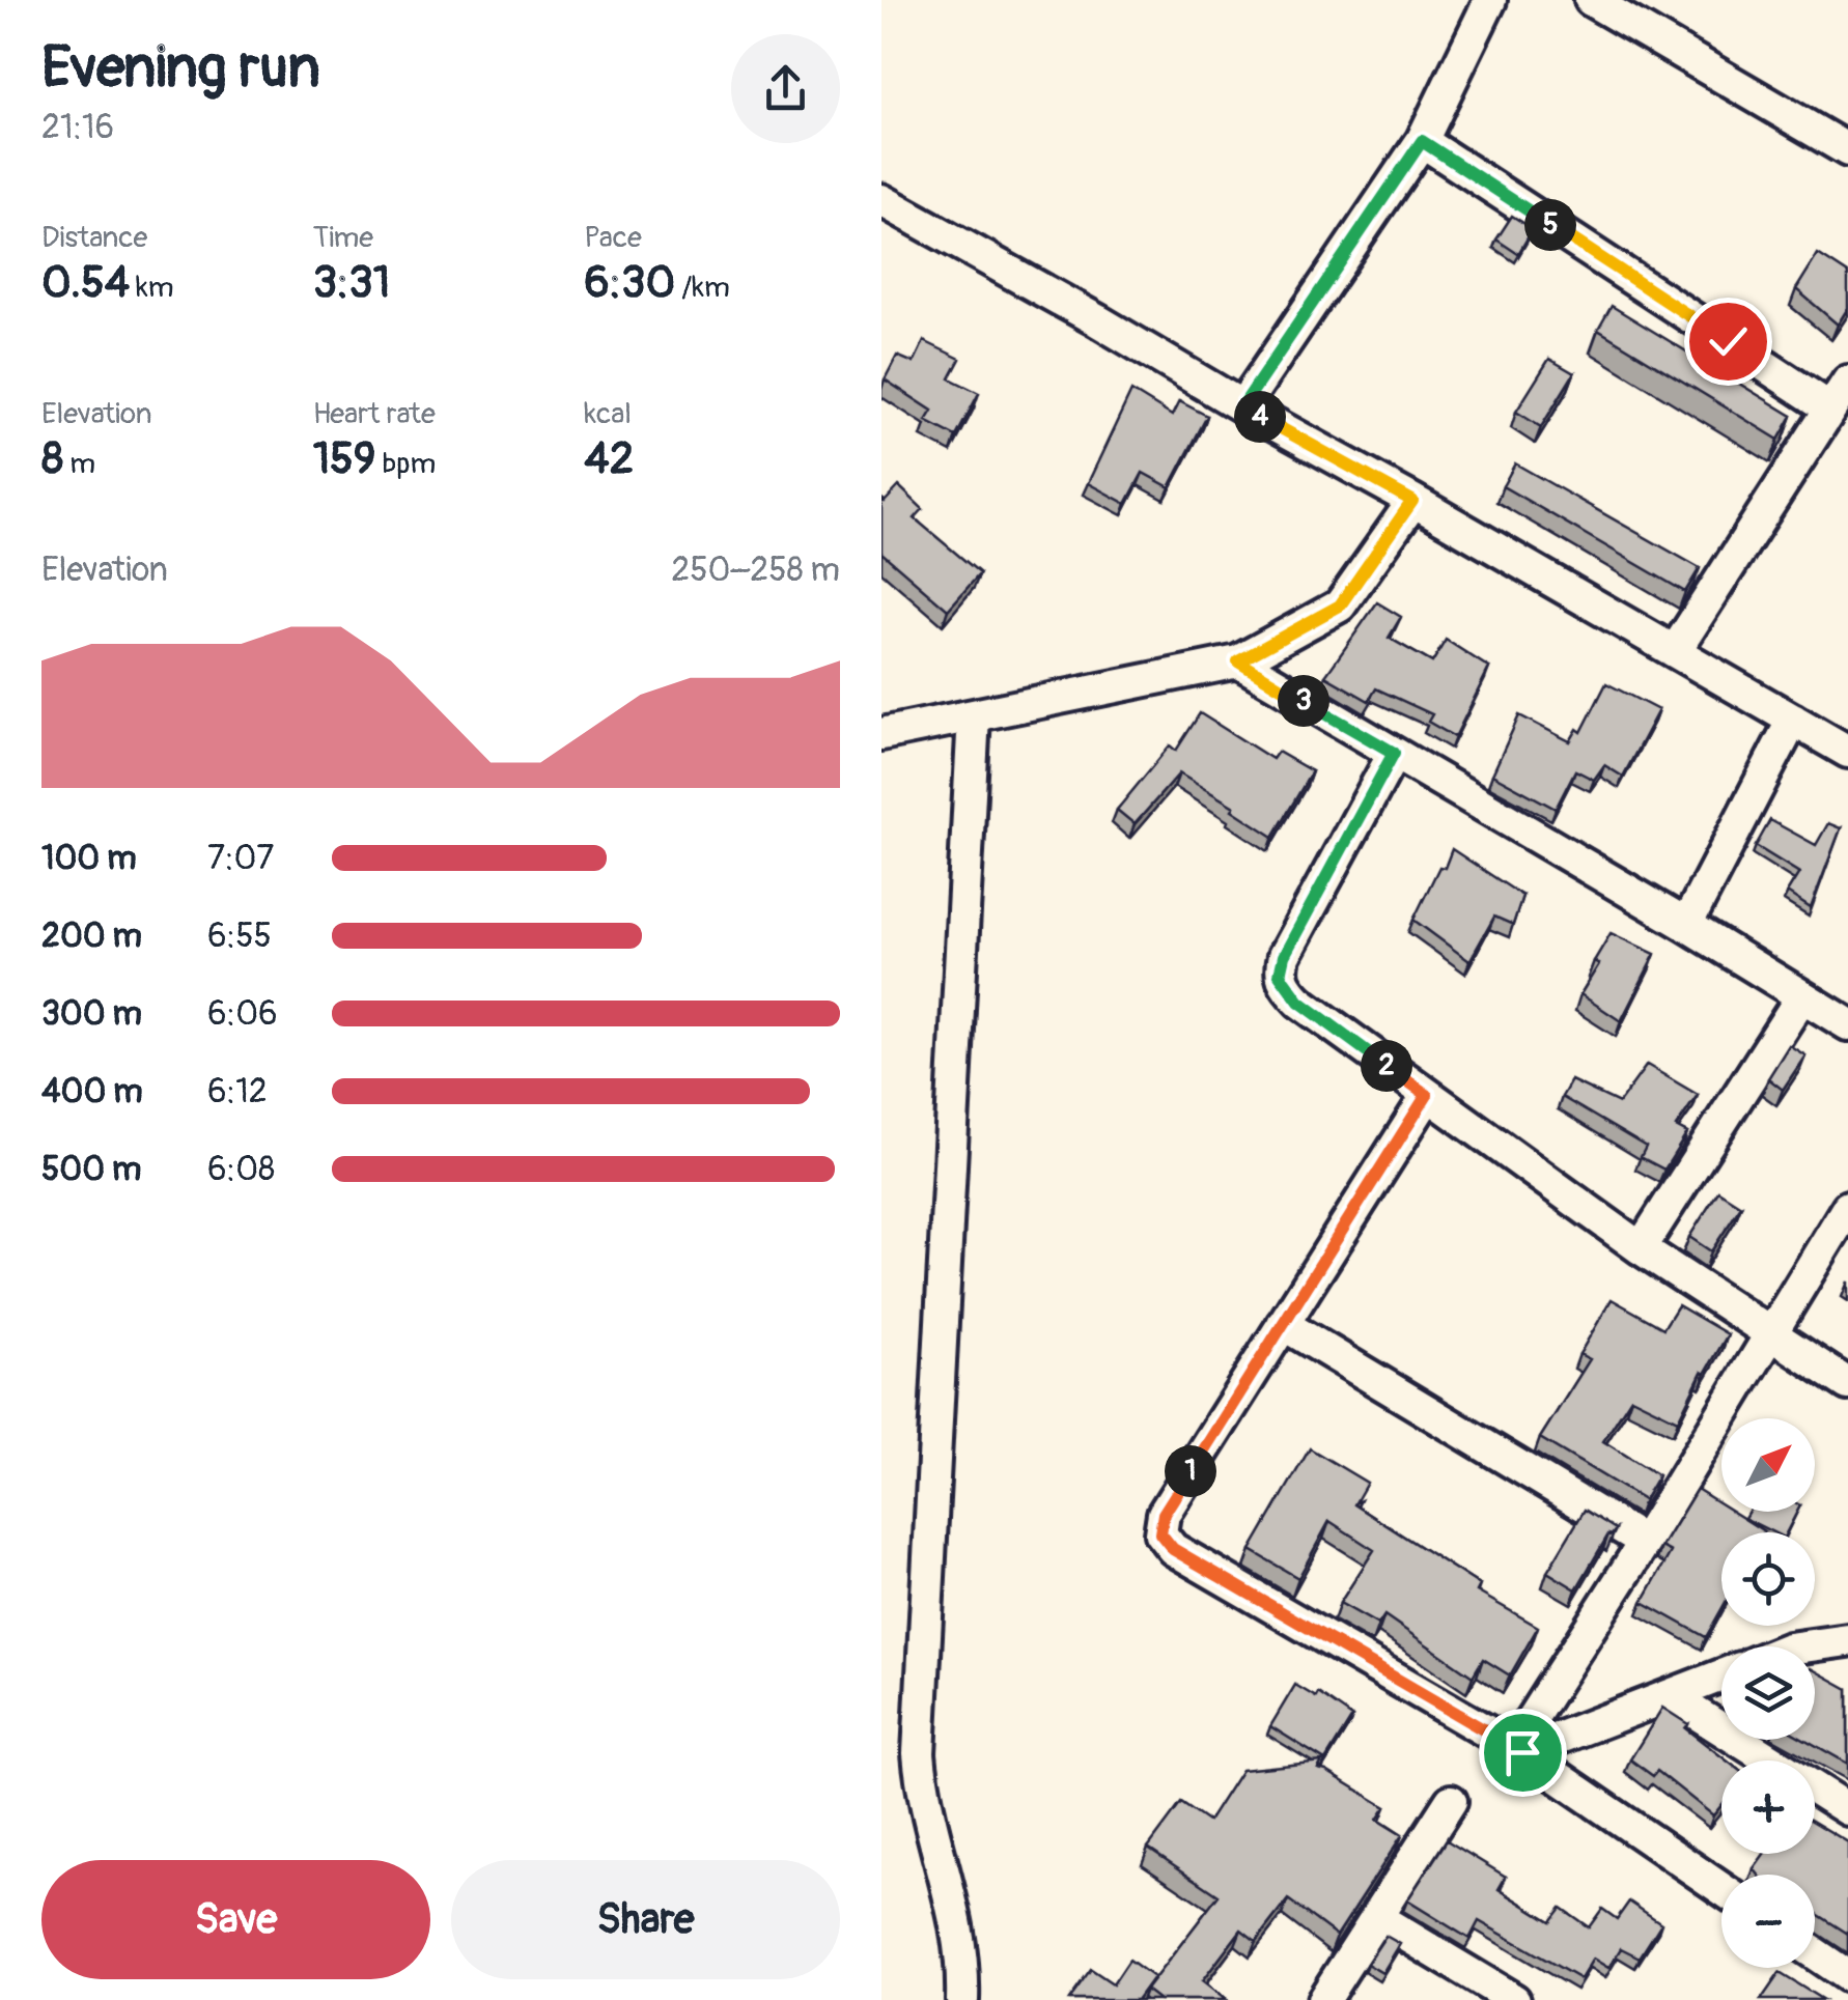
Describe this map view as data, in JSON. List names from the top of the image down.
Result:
{
  "north": "top right",
  "page": {
    "heading": ["Evening run", "21:16"],
    "stats": [
      ["Distance", "0.54 km"],
      ["Time", "3:31"],
      ["Pace", "6:30 /km"],
      ["Elevation", "8 m"],
      ["Heart rate", "159 bpm"],
      ["kcal", "42"]
    ],
    "pins": [
      "5",
      "4",
      "3",
      "2",
      "1"
    ],
    "chart": ["Elevation", "250–258 m"],
    "list": [
      {
        "name": "100 m",
        "note": "7:07"
      },
      {
        "name": "200 m",
        "note": "6:55"
      },
      {
        "name": "300 m",
        "note": "6:06"
      },
      {
        "name": "400 m",
        "note": "6:12"
      },
      {
        "name": "500 m",
        "note": "6:08"
      }
    ],
    "map_buttons": ["+", "−"],
    "buttons": ["Save", "Share"]
  }
}
